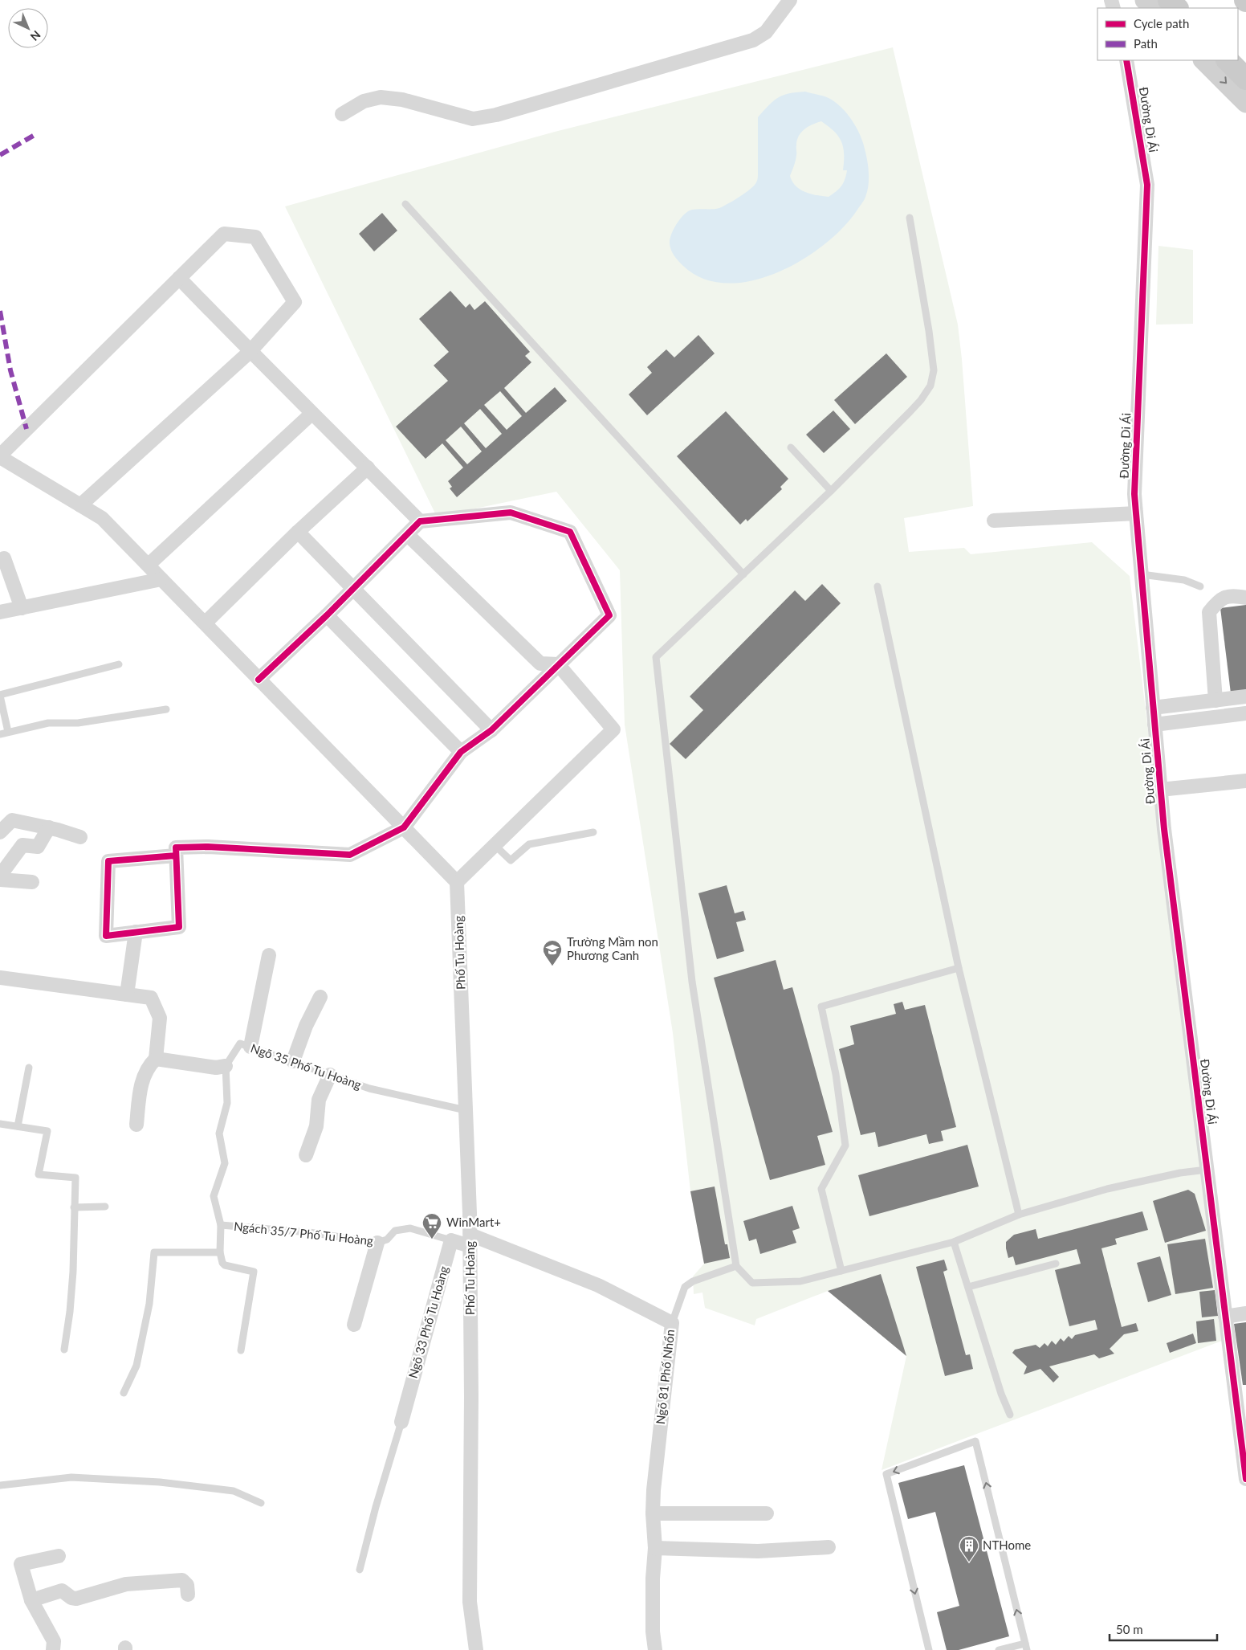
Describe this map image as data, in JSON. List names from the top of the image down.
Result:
{
  "streets": {
    "street": [
      "Đường Di Ái",
      "Phố Tu Hoàng",
      "Ngõ 33 Phố Tu Hoàng",
      "Ngõ 81 Phố Nhổn"
    ],
    "lane": ["Ngõ 35 Phố Tu Hoàng", "Ngách 35/7 Phố Tu Hoàng"]
  },
  "crossings": [
    ["Phố Tu Hoàng", "Ngõ 35 Phố Tu Hoàng"],
    ["Phố Tu Hoàng", "Ngõ 81 Phố Nhổn"],
    ["Ngách 35/7 Phố Tu Hoàng", "Ngõ 33 Phố Tu Hoàng"]
  ],
  "places": {
    "school or university": ["Trường Mầm non Phương Canh"],
    "supermarket": ["WinMart+"],
    "building": ["NTHome"]
  },
  "legend": ["Cycle path", "Path"],
  "scale_bar": "50 m",
  "north": "bottom right"
}
